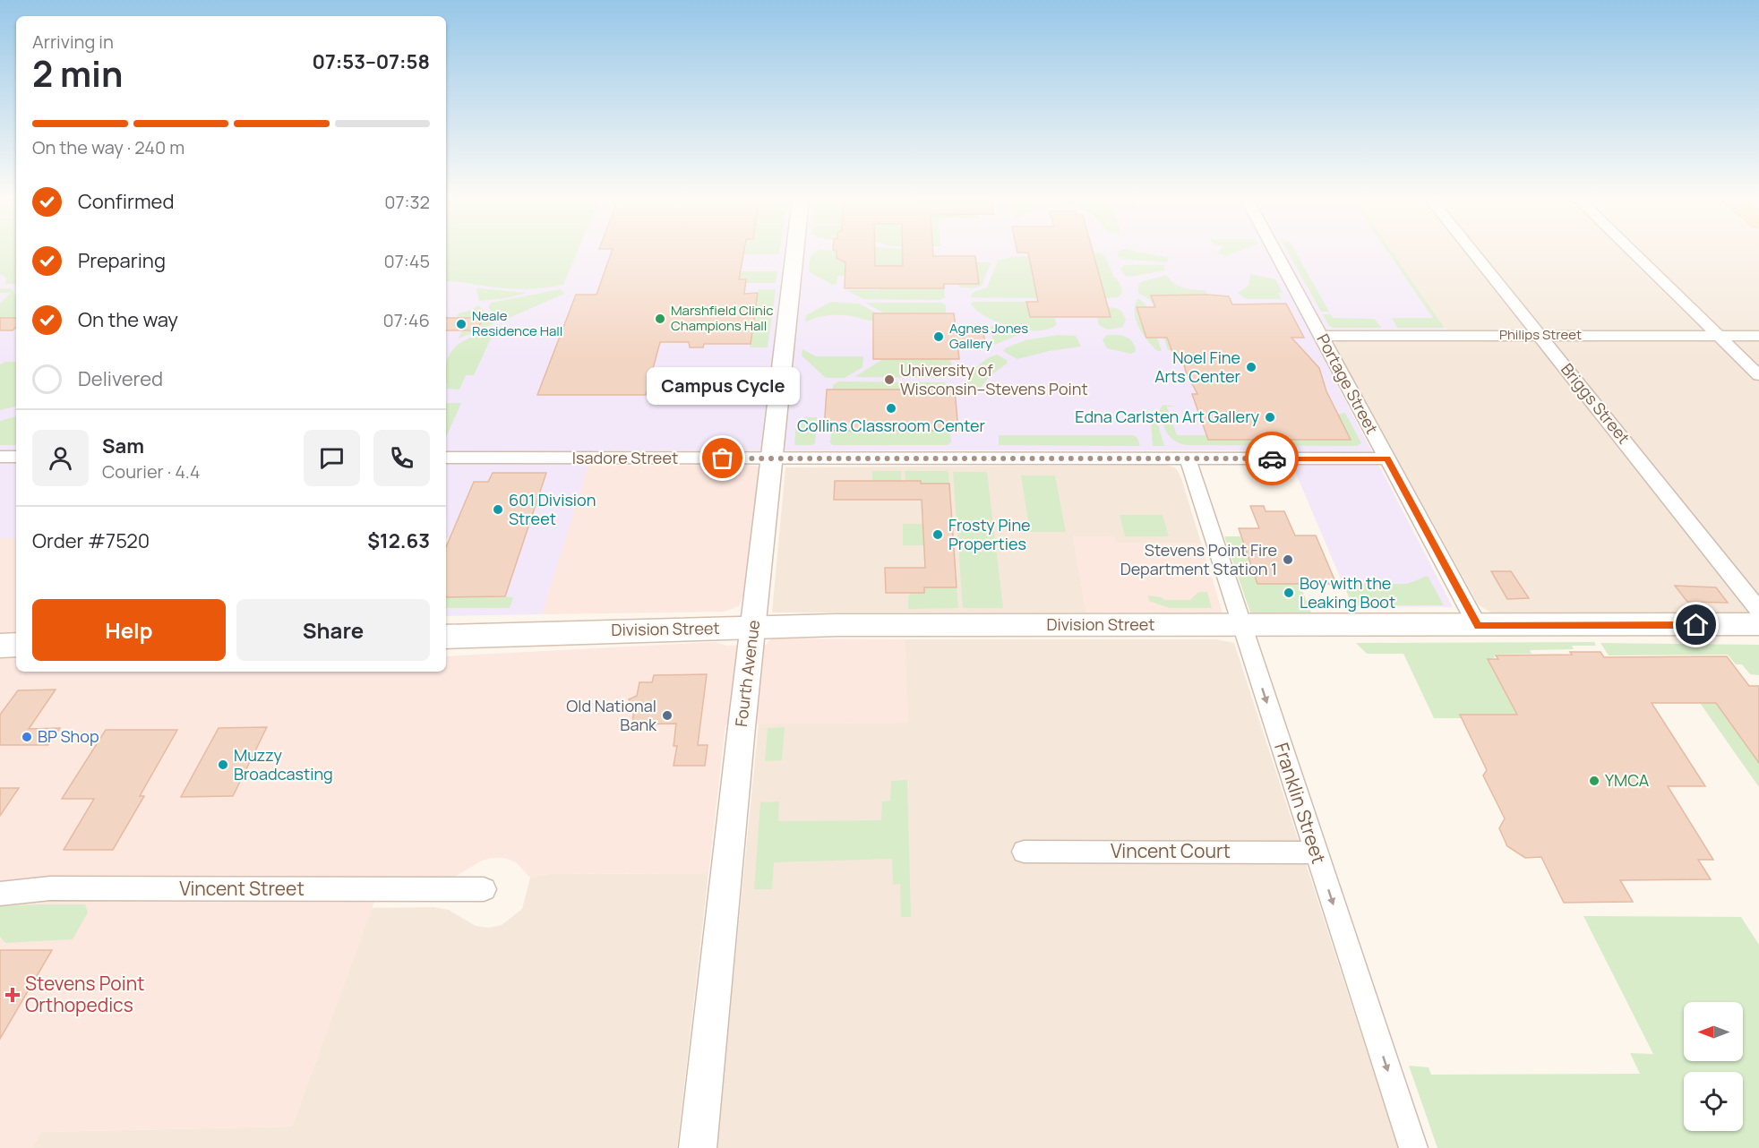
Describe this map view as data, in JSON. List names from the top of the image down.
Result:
{
  "streets": {
    "main road": ["Division Street"],
    "street": [
      "Philips Street",
      "Portage Street",
      "Briggs Street",
      "Isadore Street",
      "Fourth Avenue",
      "Franklin Street",
      "Vincent Court",
      "Vincent Street"
    ]
  },
  "crossings": [
    ["Philips Street", "Portage Street"],
    ["Philips Street", "Briggs Street"],
    ["Portage Street", "Isadore Street"],
    ["Portage Street", "Division Street"],
    ["Isadore Street", "Fourth Avenue"],
    ["Isadore Street", "Franklin Street"],
    ["Division Street", "Fourth Avenue"],
    ["Division Street", "Franklin Street"],
    ["Franklin Street", "Vincent Court"]
  ],
  "one_way": ["Franklin Street"],
  "places": {
    "other": [
      "Marshfield Clinic Champions Hall",
      "Neale Residence Hall",
      "Agnes Jones Gallery",
      "Noel Fine Arts Center",
      "University of Wisconsin–Stevens Point",
      "Collins Classroom Center",
      "Edna Carlsten Art Gallery",
      "Campus Cycle",
      "601 Division Street",
      "Frosty Pine Properties",
      "Stevens Point Fire Department Station 1",
      "Boy with the Leaking Boot",
      "Old National Bank",
      "BP Shop",
      "Muzzy Broadcasting",
      "YMCA"
    ],
    "health": ["Stevens Point Orthopedics"]
  },
  "north": "left",
  "page": {
    "heading": ["2 min", "Arriving in", "07:53–07:58"],
    "panel": [
      "Sam",
      "Courier · 4.4",
      "Order #7520",
      "$12.63"
    ],
    "bar": "On the way · 240 m",
    "list": [
      ["Confirmed", "07:32"],
      ["Preparing", "07:45"],
      ["On the way", "07:46"],
      "Delivered"
    ],
    "bubble": "Campus Cycle",
    "buttons": ["Help", "Share"]
  }
}
